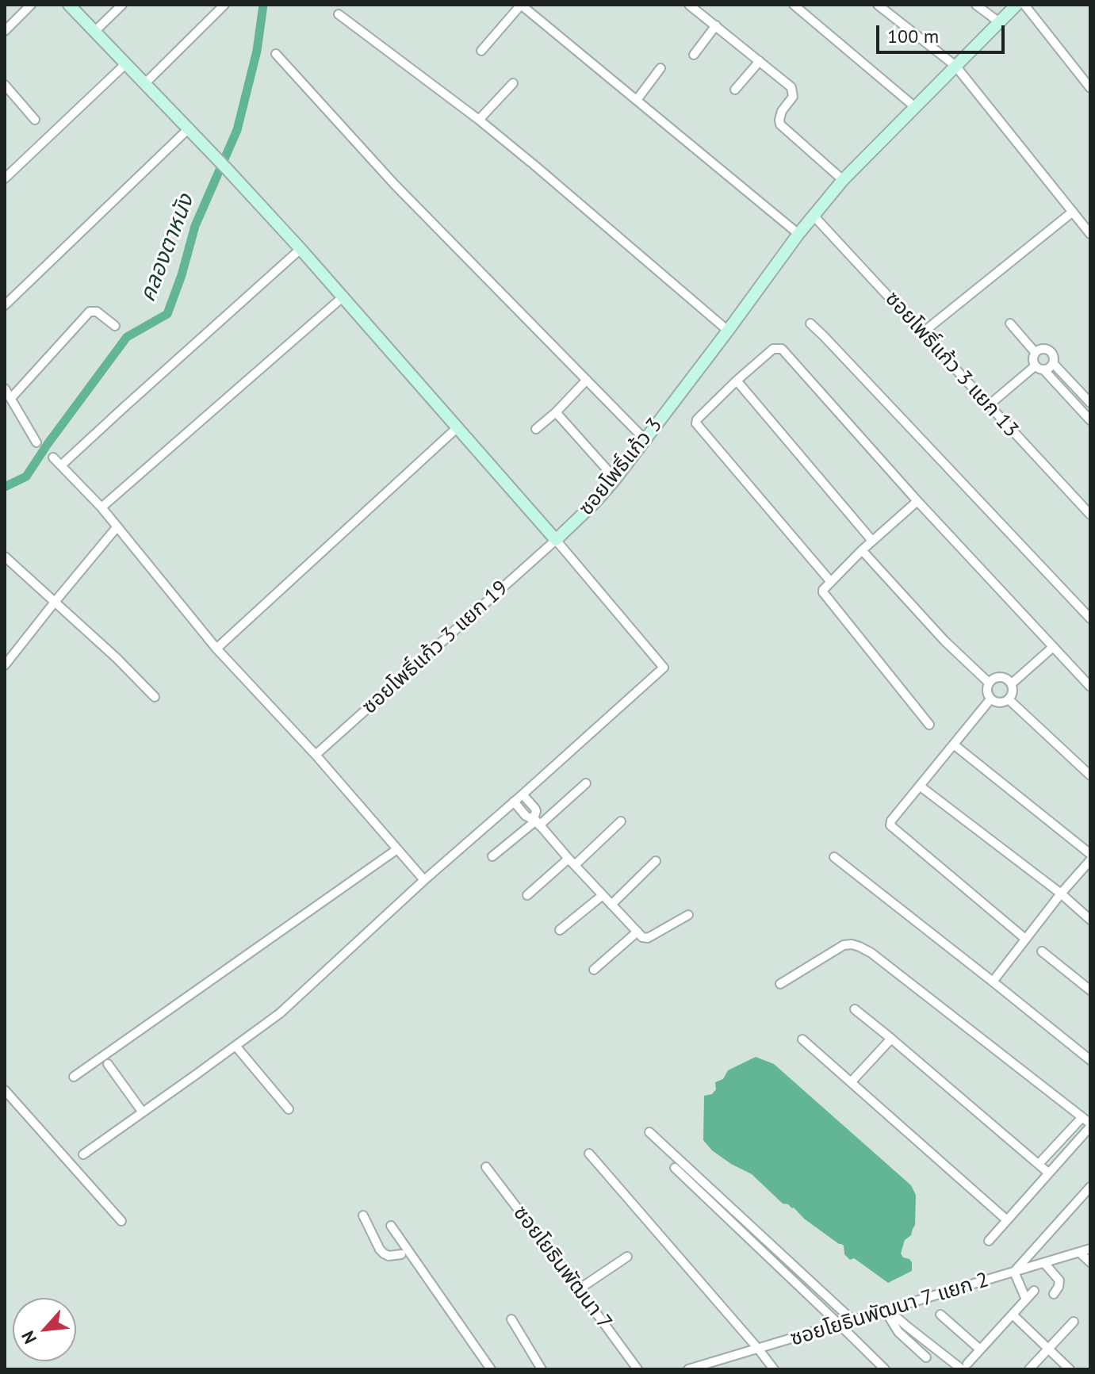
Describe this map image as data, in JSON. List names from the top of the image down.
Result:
{
  "streets": {
    "street": [
      "ซอยโพธิ์แก้ว 3 แยก 13",
      "ซอยโพธิ์แก้ว 3",
      "ซอยโพธิ์แก้ว 3 แยก 19",
      "ซอยโยธินพัฒนา 7",
      "ซอยโยธินพัฒนา 7 แยก 2"
    ]
  },
  "crossings": [
    ["ซอยโพธิ์แก้ว 3 แยก 13", "ซอยโพธิ์แก้ว 3"],
    ["ซอยโพธิ์แก้ว 3", "ซอยโพธิ์แก้ว 3 แยก 19"]
  ],
  "water": ["คลองตาหนัง"],
  "scale_bar": "100 m",
  "north": "bottom left"
}
